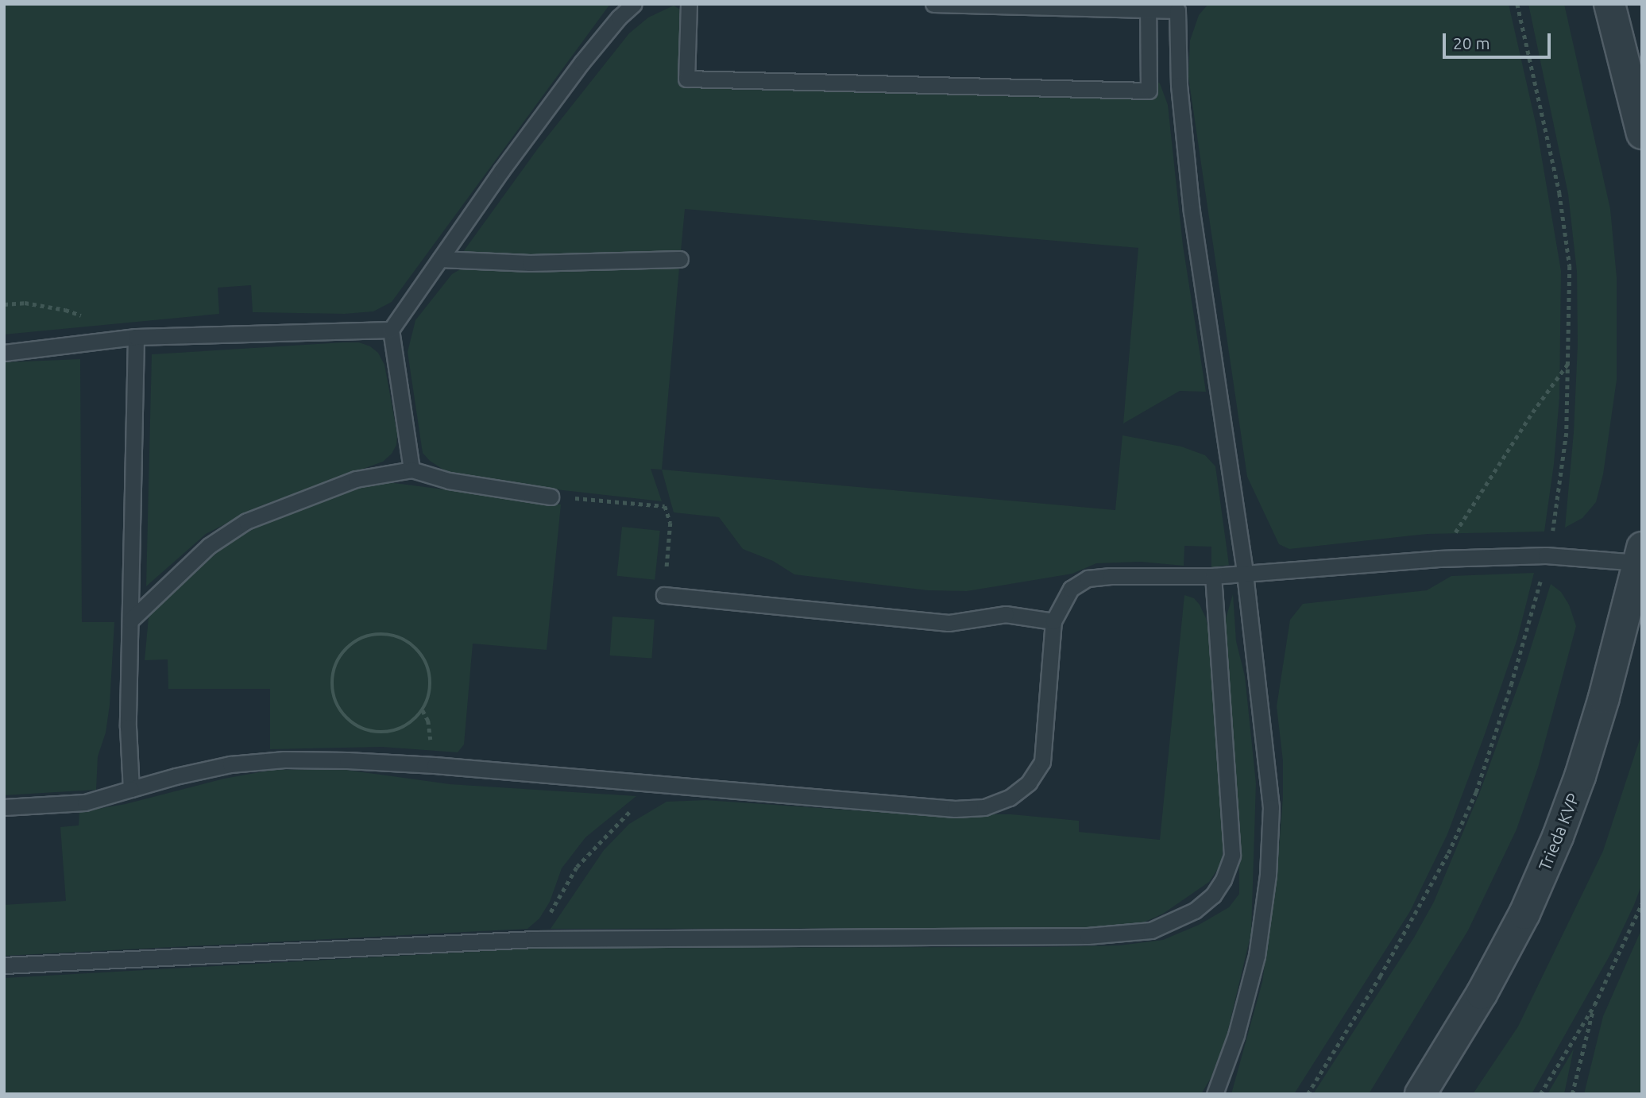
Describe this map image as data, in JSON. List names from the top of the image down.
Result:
{
  "streets": {
    "street": ["Trieda KVP"]
  },
  "scale_bar": "20 m"
}
